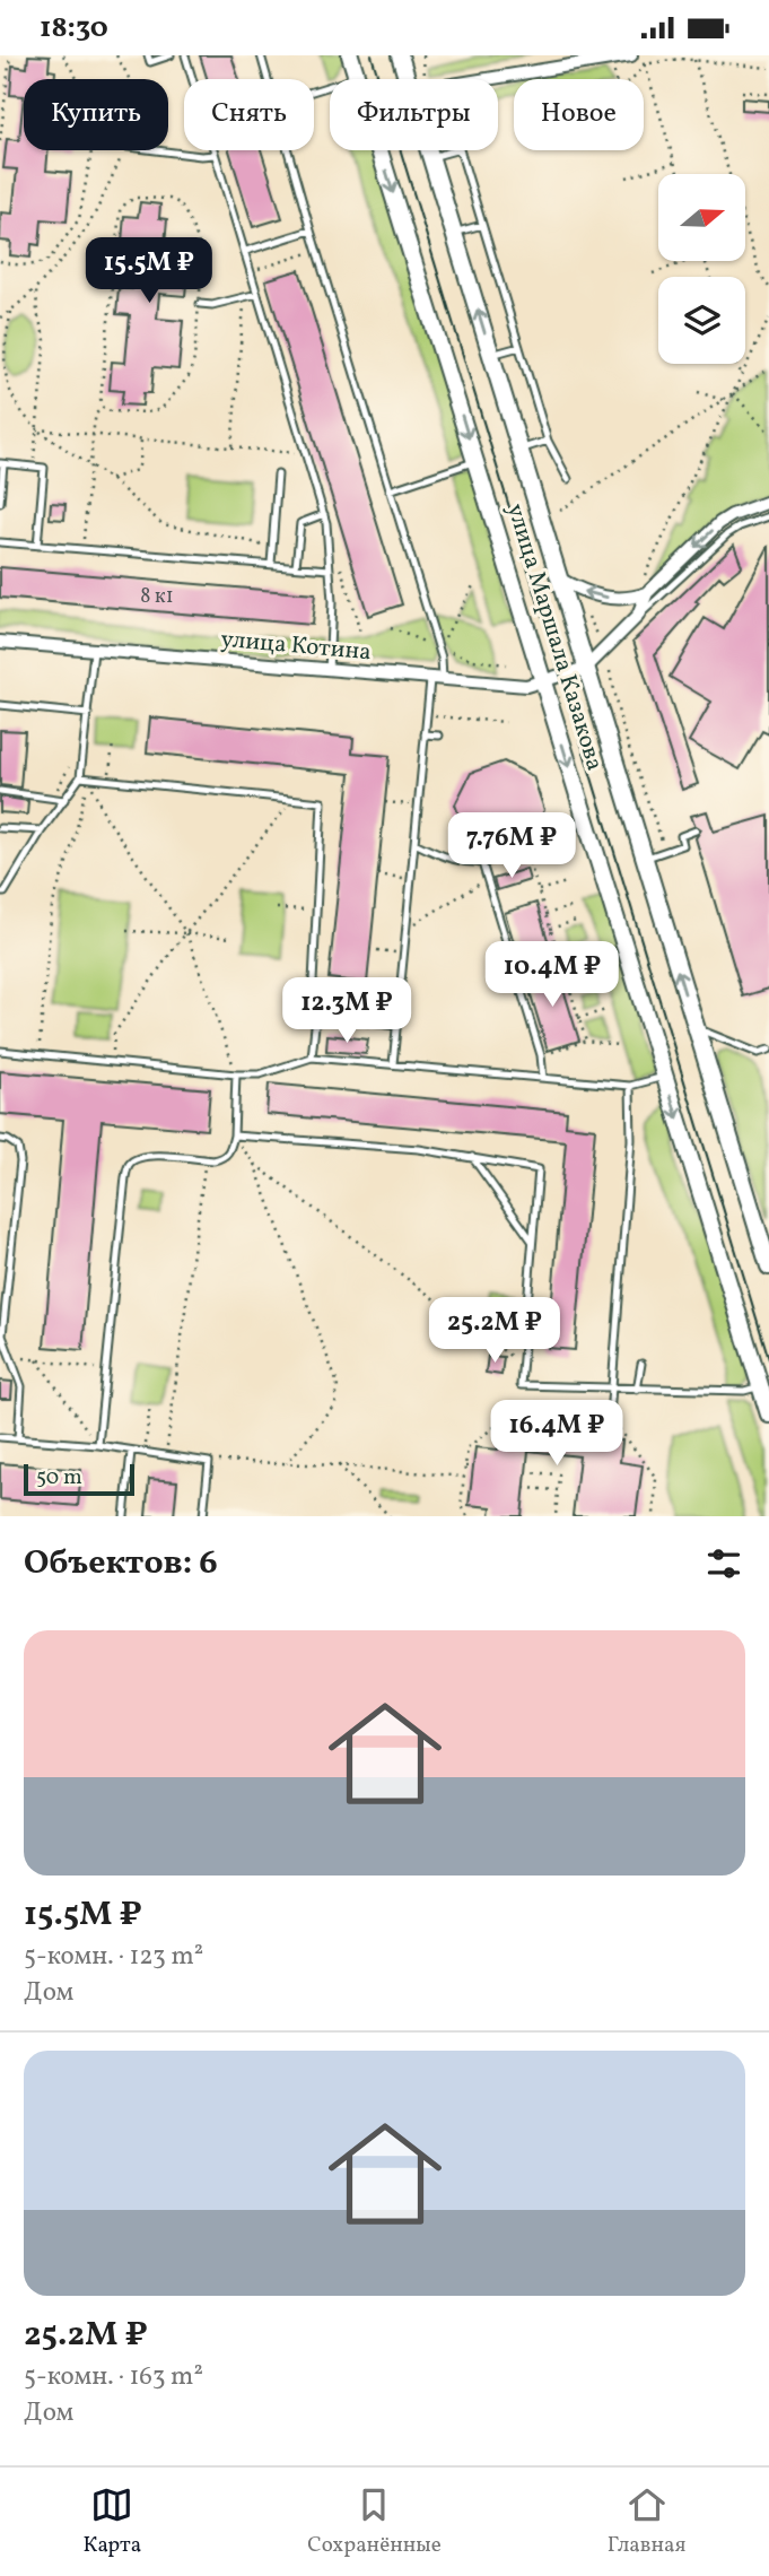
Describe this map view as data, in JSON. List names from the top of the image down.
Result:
{
  "streets": {
    "main road": ["улица Маршала Казакова"],
    "street": ["улица Котина"]
  },
  "crossings": [
    ["улица Маршала Казакова", "улица Котина"]
  ],
  "house_numbers": ["8 к1"],
  "scale_bar": "50 m",
  "north": "right",
  "page": {
    "status": "18:30",
    "chip": [
      "Купить",
      "Снять",
      "Фильтры",
      "Новое"
    ],
    "price": [
      "15.5M ₽",
      "7.76M ₽",
      "10.4M ₽",
      "12.3M ₽",
      "25.2M ₽",
      "16.4M ₽"
    ],
    "scale": "50 m",
    "heading": "Объектов: 6",
    "list": [
      {
        "name": "15.5M ₽",
        "note": "5-комн. · 123 m² · Дом"
      },
      {
        "name": "25.2M ₽",
        "note": "5-комн. · 163 m² · Дом"
      }
    ],
    "tabs": ["Карта", "Сохранённые", "Главная"]
  }
}
